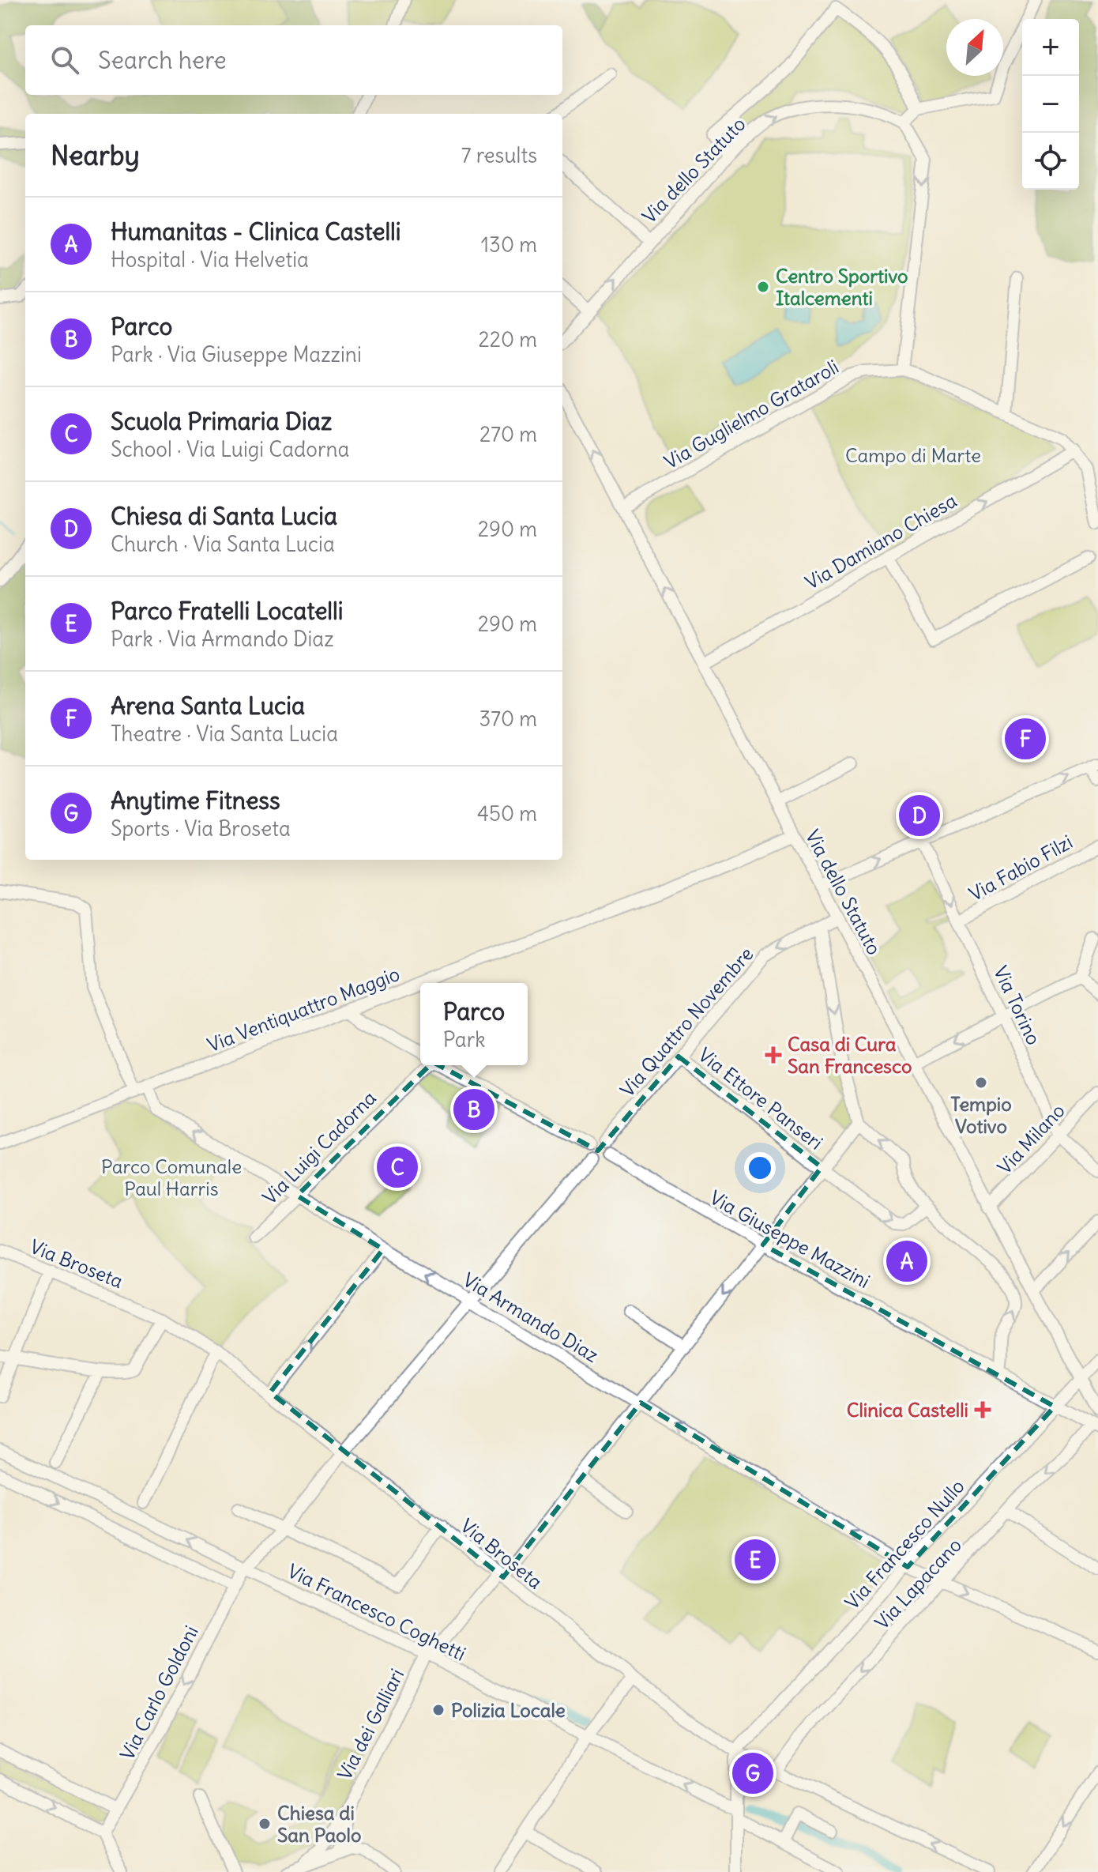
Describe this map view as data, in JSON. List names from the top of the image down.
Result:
{
  "streets": {
    "street": [
      "Via dello Statuto",
      "Via Guglielmo Grataroli",
      "Via Damiano Chiesa",
      "Via Fabio Filzi",
      "Via Torino",
      "Via Ventiquattro Maggio",
      "Via Quattro Novembre",
      "Via Ettore Panseri",
      "Via Milano",
      "Via Luigi Cadorna",
      "Via Giuseppe Mazzini",
      "Via Broseta",
      "Via Armando Diaz",
      "Via Francesco Nullo",
      "Via Lapacano",
      "Via Francesco Coghetti",
      "Via Carlo Goldoni",
      "Via dei Galliari"
    ]
  },
  "crossings": [
    ["Via dello Statuto", "Via Guglielmo Grataroli"],
    ["Via dello Statuto", "Via Damiano Chiesa"],
    ["Via dello Statuto", "Via Ventiquattro Maggio"],
    ["Via dello Statuto", "Via Quattro Novembre"],
    ["Via dello Statuto", "Via Milano"],
    ["Via dello Statuto", "Via Francesco Nullo"],
    ["Via Fabio Filzi", "Via Torino"],
    ["Via Torino", "Via Milano"],
    ["Via Ventiquattro Maggio", "Via Armando Diaz"],
    ["Via Quattro Novembre", "Via Ettore Panseri"],
    ["Via Quattro Novembre", "Via Giuseppe Mazzini"],
    ["Via Luigi Cadorna", "Via Armando Diaz"],
    ["Via Giuseppe Mazzini", "Via Francesco Nullo"],
    ["Via Giuseppe Mazzini", "Via Lapacano"],
    ["Via Broseta", "Via Francesco Nullo"],
    ["Via Broseta", "Via Lapacano"],
    ["Via Broseta", "Via Carlo Goldoni"],
    ["Via Armando Diaz", "Via Francesco Nullo"],
    ["Via Armando Diaz", "Via Lapacano"],
    ["Via Francesco Coghetti", "Via Carlo Goldoni"],
    ["Via Francesco Coghetti", "Via dei Galliari"]
  ],
  "one_way": [
    "Via Damiano Chiesa",
    "Via Quattro Novembre",
    "Via Ettore Panseri",
    "Via Lapacano",
    "Via Carlo Goldoni"
  ],
  "parks": ["Campo di Marte", "Parco Comunale Paul Harris"],
  "places": {
    "other": [
      "Centro Sportivo Italcementi",
      "Tempio Votivo",
      "Polizia Locale",
      "Chiesa di San Paolo"
    ],
    "health": ["Casa di Cura San Francesco", "Clinica Castelli"]
  },
  "north": "top right",
  "page": {
    "map_buttons": ["+", "−"],
    "search": "Search here",
    "heading": ["Nearby", "7 results"],
    "list": [
      {
        "mark": "A",
        "name": "Humanitas - Clinica Castelli",
        "note": "Hospital · Via Helvetia",
        "value": "130 m"
      },
      {
        "mark": "B",
        "name": "Parco",
        "note": "Park · Via Giuseppe Mazzini",
        "value": "220 m"
      },
      {
        "mark": "C",
        "name": "Scuola Primaria Diaz",
        "note": "School · Via Luigi Cadorna",
        "value": "270 m"
      },
      {
        "mark": "D",
        "name": "Chiesa di Santa Lucia",
        "note": "Church · Via Santa Lucia",
        "value": "290 m"
      },
      {
        "mark": "E",
        "name": "Parco Fratelli Locatelli",
        "note": "Park · Via Armando Diaz",
        "value": "290 m"
      },
      {
        "mark": "F",
        "name": "Arena Santa Lucia",
        "note": "Theatre · Via Santa Lucia",
        "value": "370 m"
      },
      {
        "mark": "G",
        "name": "Anytime Fitness",
        "note": "Sports · Via Broseta",
        "value": "450 m"
      }
    ],
    "pins": [
      "F",
      "D",
      "B",
      "C",
      "A",
      "E",
      "G"
    ],
    "popup": ["Parco", "Park"]
  }
}
